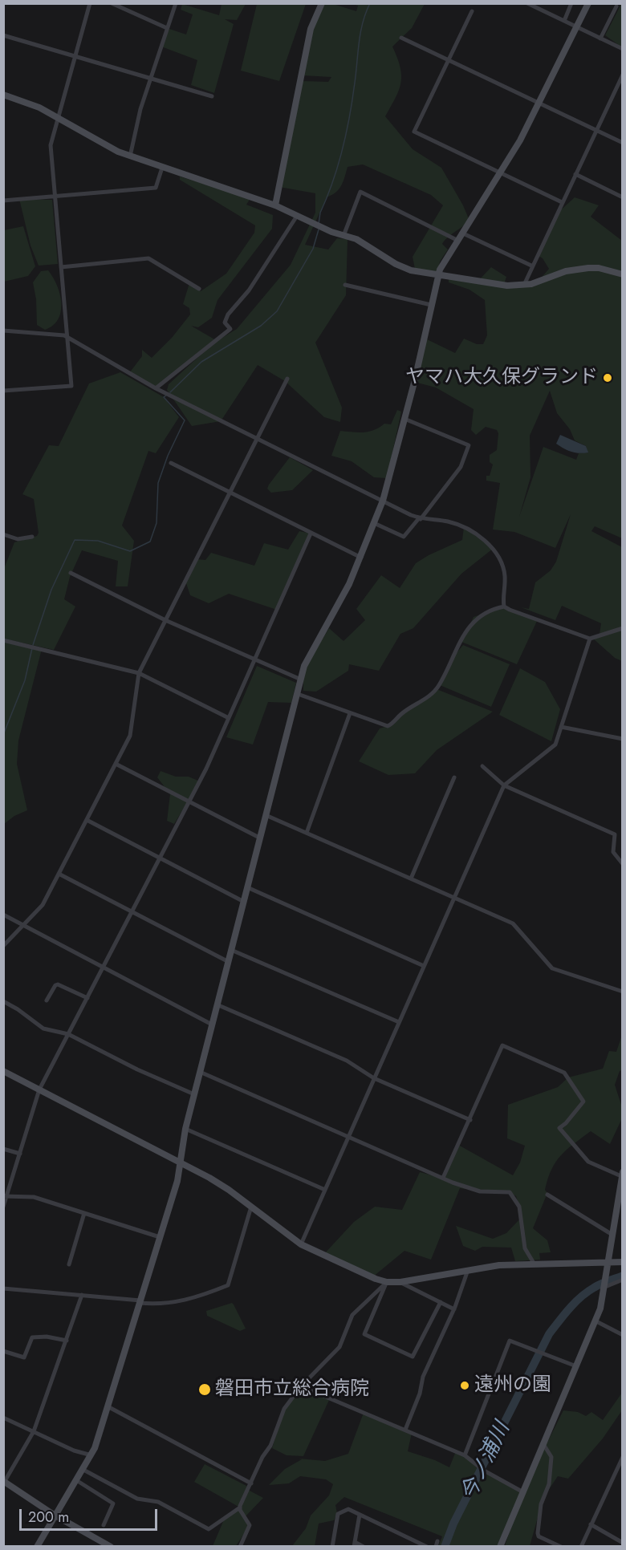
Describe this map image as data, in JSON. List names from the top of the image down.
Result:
{
  "water": ["今ノ浦川"],
  "places": ["ヤマハ大久保グランド", "遠州の園", "磐田市立総合病院"],
  "scale_bar": "200 m"
}
